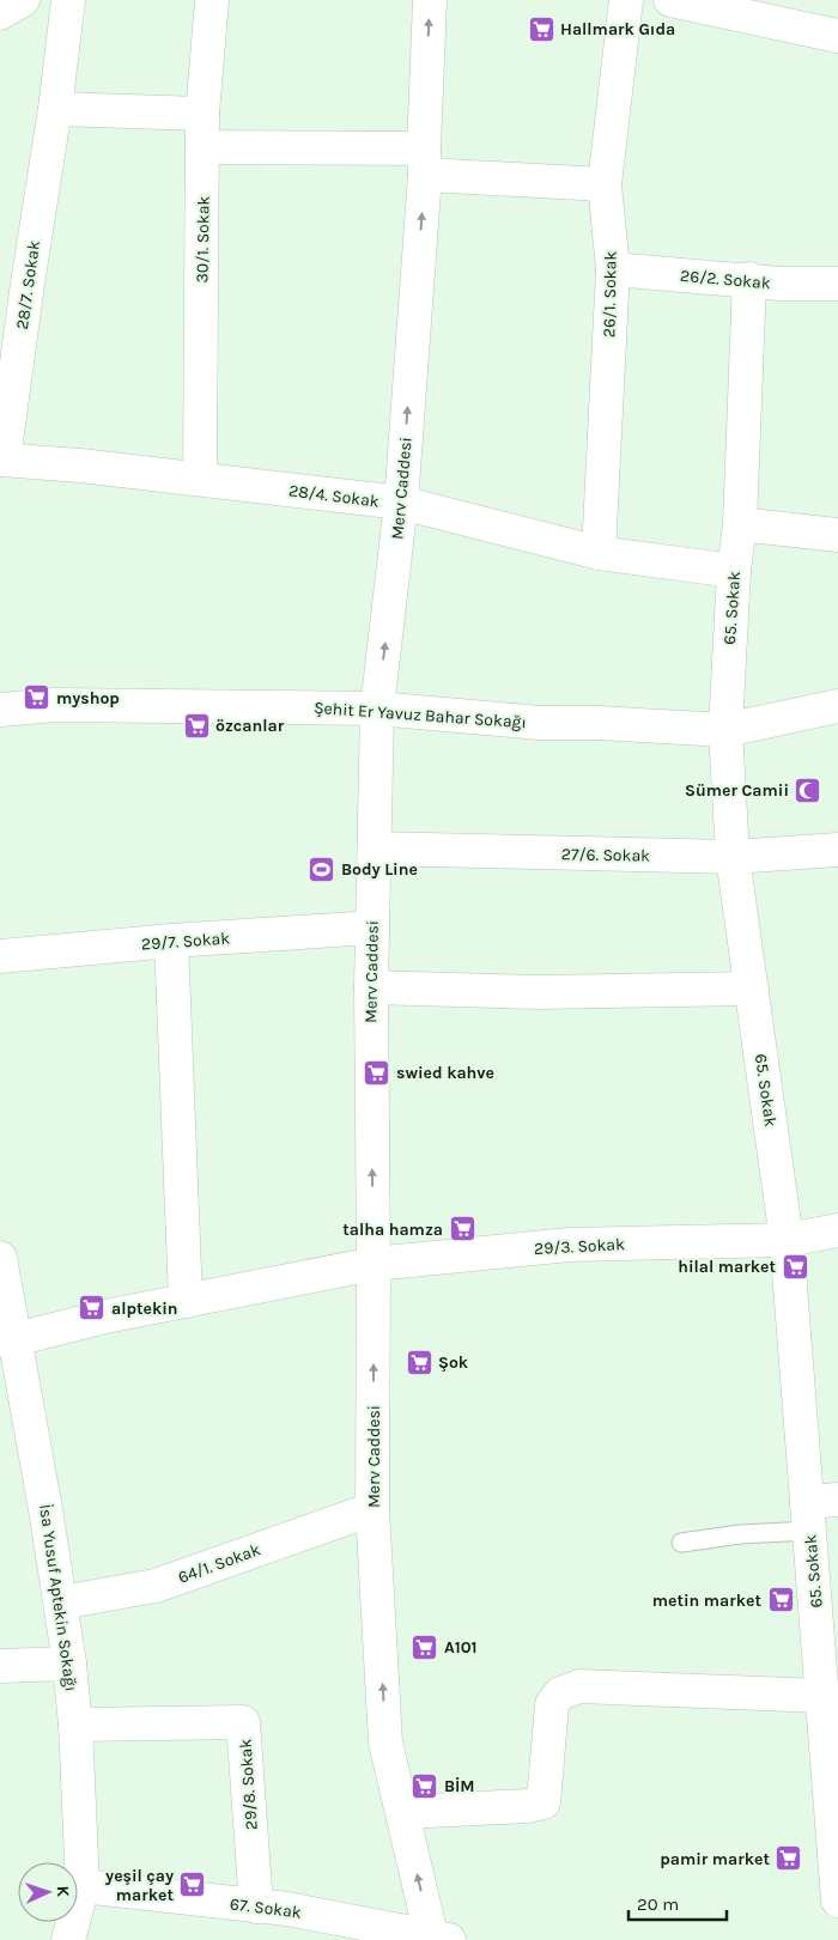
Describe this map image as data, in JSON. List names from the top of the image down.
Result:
{
  "streets": {
    "street": [
      "30/1. Sokak",
      "26/2. Sokak",
      "28/7. Sokak",
      "26/1. Sokak",
      "Merv Caddesi",
      "28/4. Sokak",
      "65. Sokak",
      "Şehit Er Yavuz Bahar Sokağı",
      "27/6. Sokak",
      "29/7. Sokak",
      "29/3. Sokak",
      "64/1. Sokak",
      "İsa Yusuf Aptekin Sokağı",
      "29/8. Sokak",
      "67. Sokak"
    ]
  },
  "crossings": [
    ["30/1. Sokak", "28/4. Sokak"],
    ["26/2. Sokak", "26/1. Sokak"],
    ["26/2. Sokak", "65. Sokak"],
    ["28/7. Sokak", "28/4. Sokak"],
    ["26/1. Sokak", "28/4. Sokak"],
    ["Merv Caddesi", "28/4. Sokak"],
    ["Merv Caddesi", "Şehit Er Yavuz Bahar Sokağı"],
    ["Merv Caddesi", "27/6. Sokak"],
    ["Merv Caddesi", "29/7. Sokak"],
    ["Merv Caddesi", "29/3. Sokak"],
    ["Merv Caddesi", "64/1. Sokak"],
    ["Merv Caddesi", "67. Sokak"],
    ["28/4. Sokak", "65. Sokak"],
    ["65. Sokak", "Şehit Er Yavuz Bahar Sokağı"],
    ["65. Sokak", "27/6. Sokak"],
    ["65. Sokak", "29/3. Sokak"],
    ["29/3. Sokak", "İsa Yusuf Aptekin Sokağı"],
    ["64/1. Sokak", "İsa Yusuf Aptekin Sokağı"],
    ["İsa Yusuf Aptekin Sokağı", "29/8. Sokak"],
    ["İsa Yusuf Aptekin Sokağı", "67. Sokak"],
    ["29/8. Sokak", "67. Sokak"]
  ],
  "one_way": ["Merv Caddesi"],
  "places": {
    "supermarket": [
      "Hallmark Gıda",
      "myshop",
      "özcanlar",
      "swied kahve",
      "talha hamza",
      "hilal market",
      "alptekin",
      "Şok",
      "metin market",
      "A101",
      "BİM",
      "pamir market",
      "yeşil çay market"
    ],
    "mosque": ["Sümer Camii"],
    "sports": ["Body Line"]
  },
  "scale_bar": "20 m",
  "north": "right"
}
